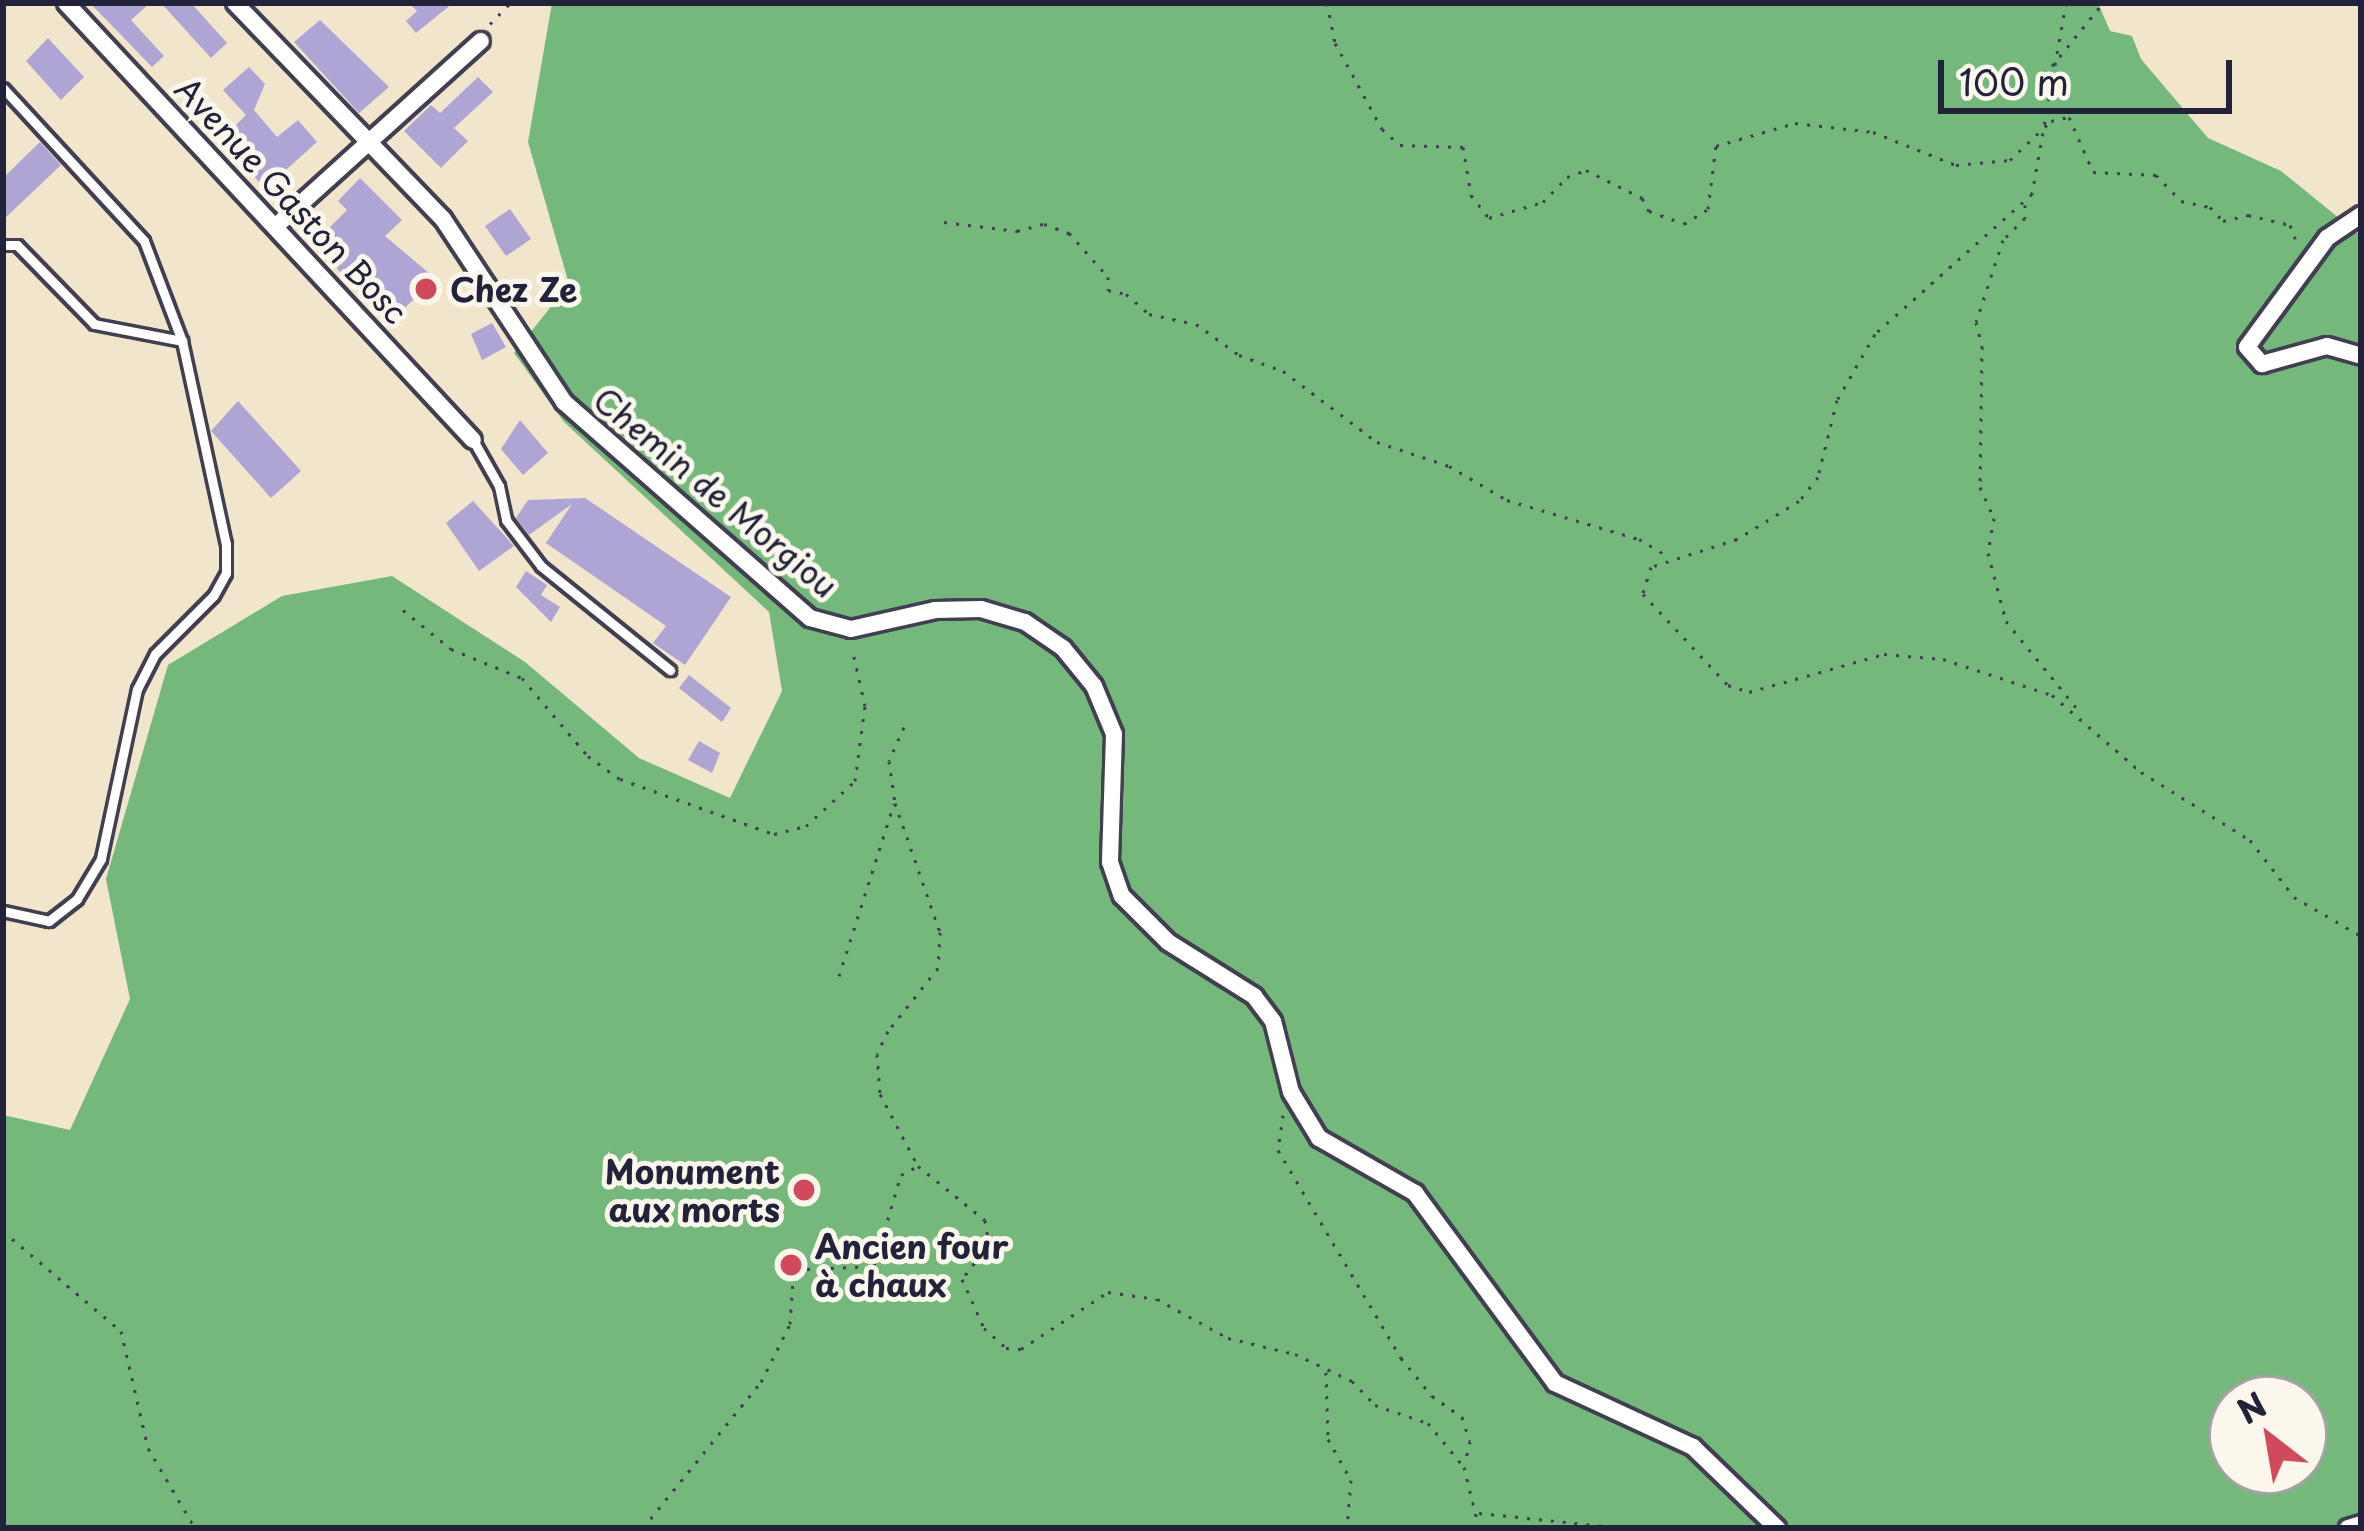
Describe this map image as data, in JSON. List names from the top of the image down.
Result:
{
  "streets": {
    "street": ["Avenue Gaston Bosc", "Chemin de Morgiou"]
  },
  "places": ["Chez Ze", "Monument aux morts", "Ancien four à chaux"],
  "scale_bar": "100 m",
  "north": "top left"
}
